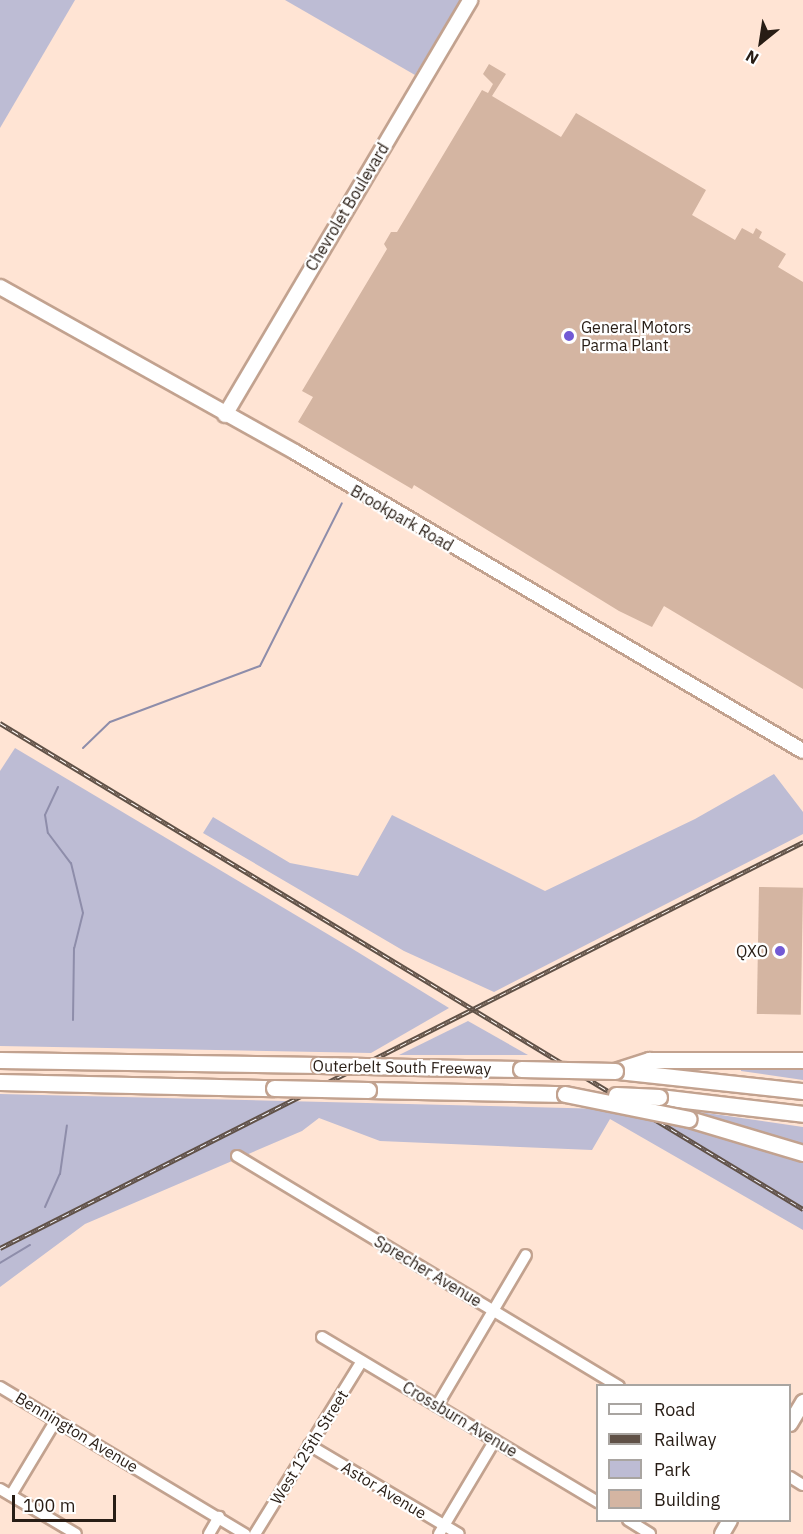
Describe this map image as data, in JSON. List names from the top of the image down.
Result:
{
  "streets": {
    "highway": ["Outerbelt South Freeway"],
    "main road": ["Chevrolet Boulevard", "Brookpark Road"],
    "street": [
      "Sprecher Avenue",
      "Crossburn Avenue",
      "Bennington Avenue",
      "West 125th Street",
      "Astor Avenue"
    ]
  },
  "crossings": [
    ["Chevrolet Boulevard", "Brookpark Road"],
    ["Crossburn Avenue", "West 125th Street"],
    ["West 125th Street", "Astor Avenue"]
  ],
  "places": ["General Motors Parma Plant", "QXO"],
  "legend": [
    "Road",
    "Railway",
    "Park",
    "Building"
  ],
  "scale_bar": "100 m",
  "north": "bottom left"
}
